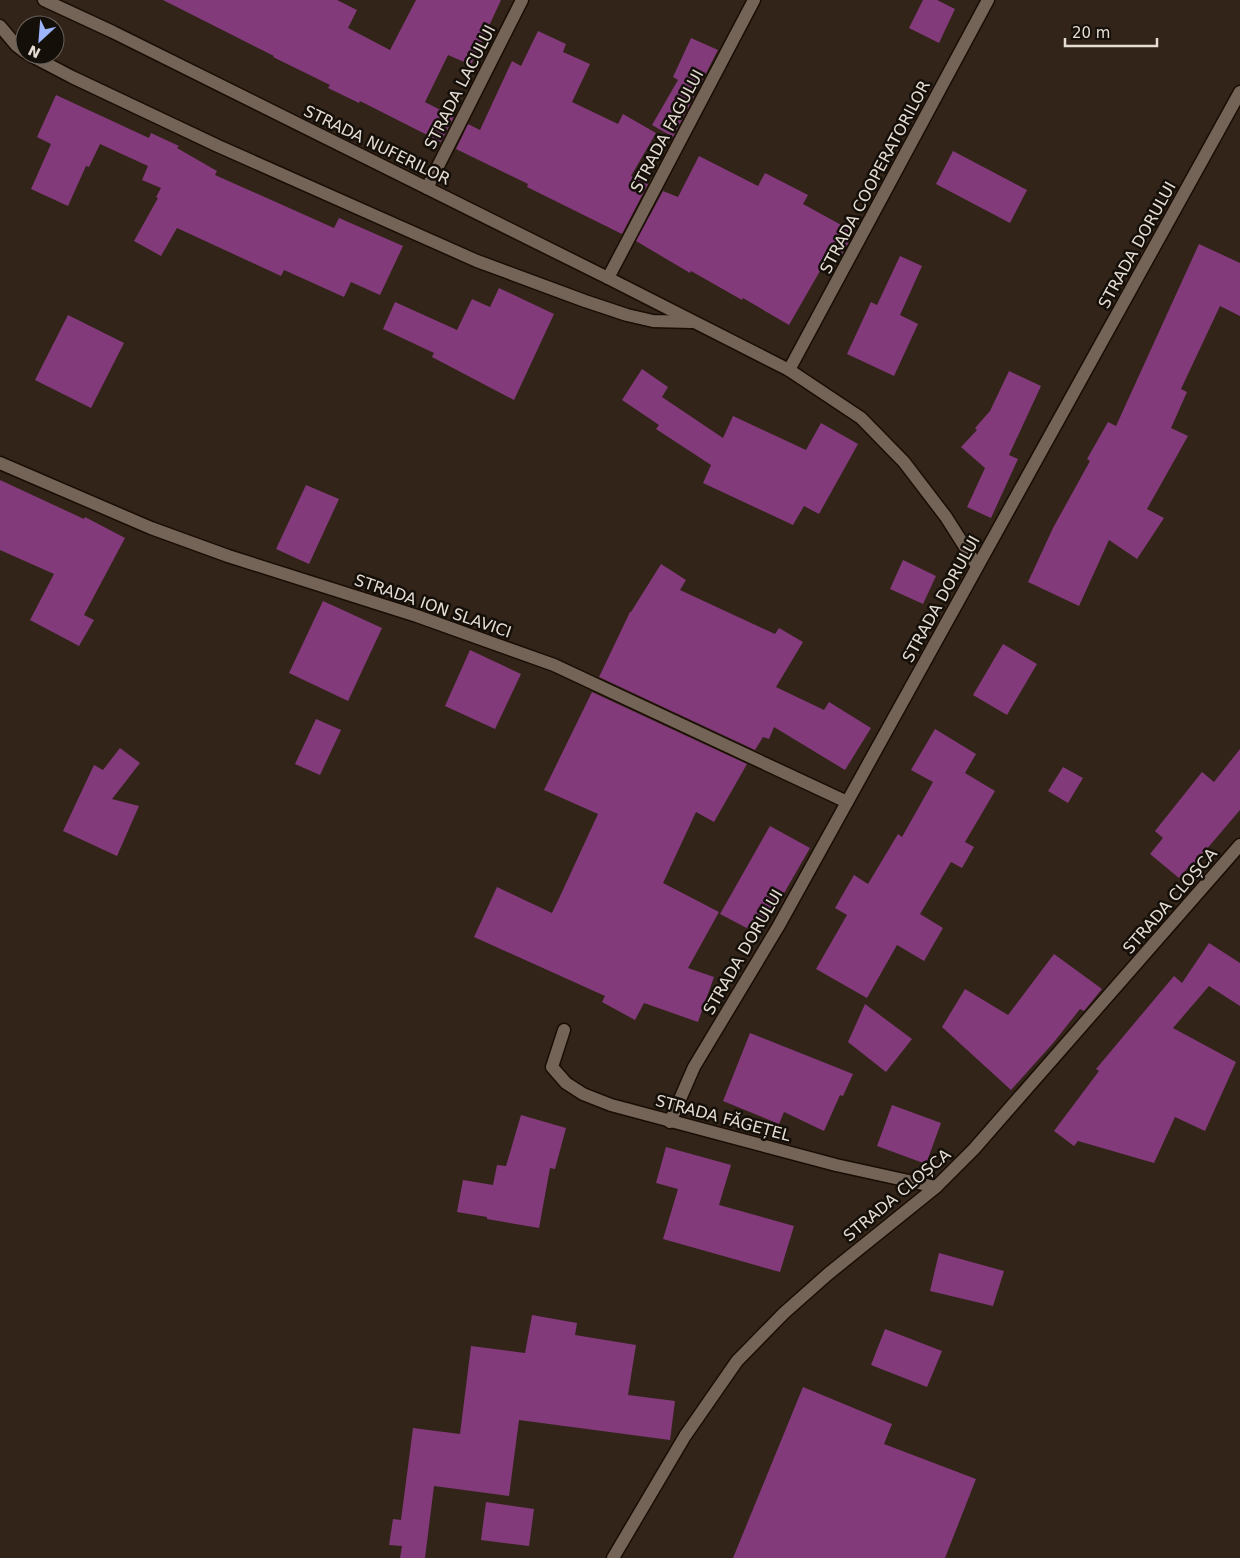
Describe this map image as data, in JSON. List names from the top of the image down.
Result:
{
  "streets": {
    "street": [
      "STRADA LACULUI",
      "STRADA FAGULUI",
      "STRADA NUFERILOR",
      "STRADA COOPERATORILOR",
      "STRADA DORULUI",
      "STRADA ION SLAVICI",
      "STRADA CLOȘCA",
      "STRADA FĂGEȚEL"
    ]
  },
  "crossings": [
    ["STRADA LACULUI", "STRADA NUFERILOR"],
    ["STRADA FAGULUI", "STRADA NUFERILOR"],
    ["STRADA NUFERILOR", "STRADA COOPERATORILOR"],
    ["STRADA NUFERILOR", "STRADA DORULUI"],
    ["STRADA DORULUI", "STRADA ION SLAVICI"],
    ["STRADA DORULUI", "STRADA FĂGEȚEL"],
    ["STRADA CLOȘCA", "STRADA FĂGEȚEL"]
  ],
  "scale_bar": "20 m",
  "north": "bottom left"
}
